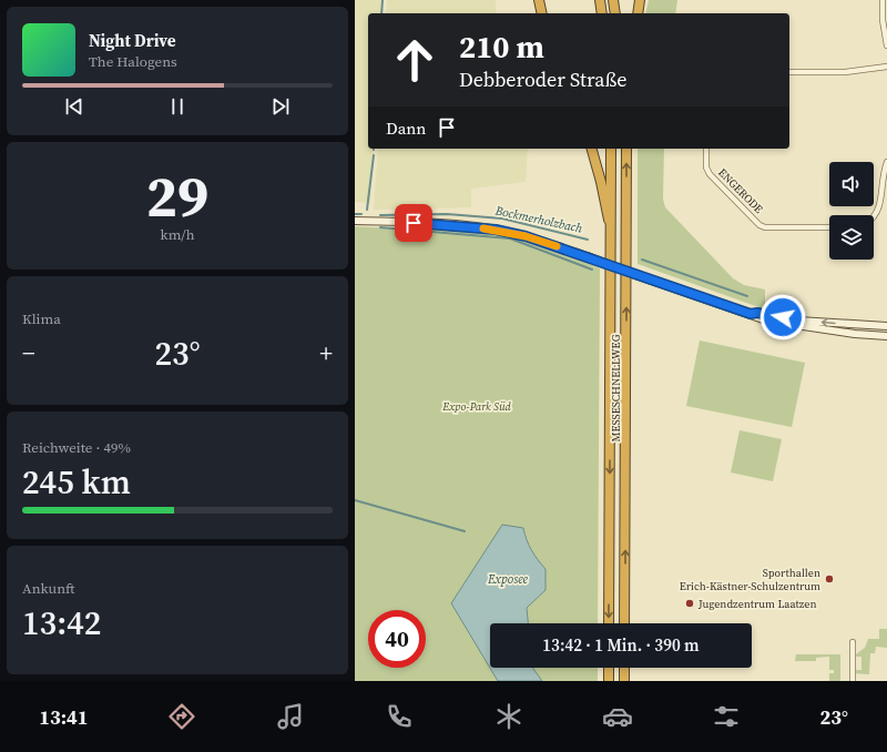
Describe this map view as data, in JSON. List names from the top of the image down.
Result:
{
  "streets": {
    "highway": ["MESSESCHNELLWEG"],
    "street": ["ENGERODE"]
  },
  "water": ["Bockmerholzbach", "Exposee"],
  "parks": ["Expo-Park Süd"],
  "places": ["Sporthallen Erich-Kästner-Schulzentrum", "Jugendzentrum Laatzen"],
  "page": {
    "turn": ["210 m", "Debberoder Straße"],
    "song": ["Night Drive", "The Halogens"],
    "then": "Dann",
    "tile": [
      ["29", "km/h"],
      "Klima",
      ["Reichweite · 49%", "245 km"],
      ["Ankunft", "13:42"]
    ],
    "heat": ["−", "23°", "+"],
    "limit": "40",
    "trip": "13:42 · 1 Min. · 390 m",
    "tabs": ["13:41", "23°"]
  }
}
